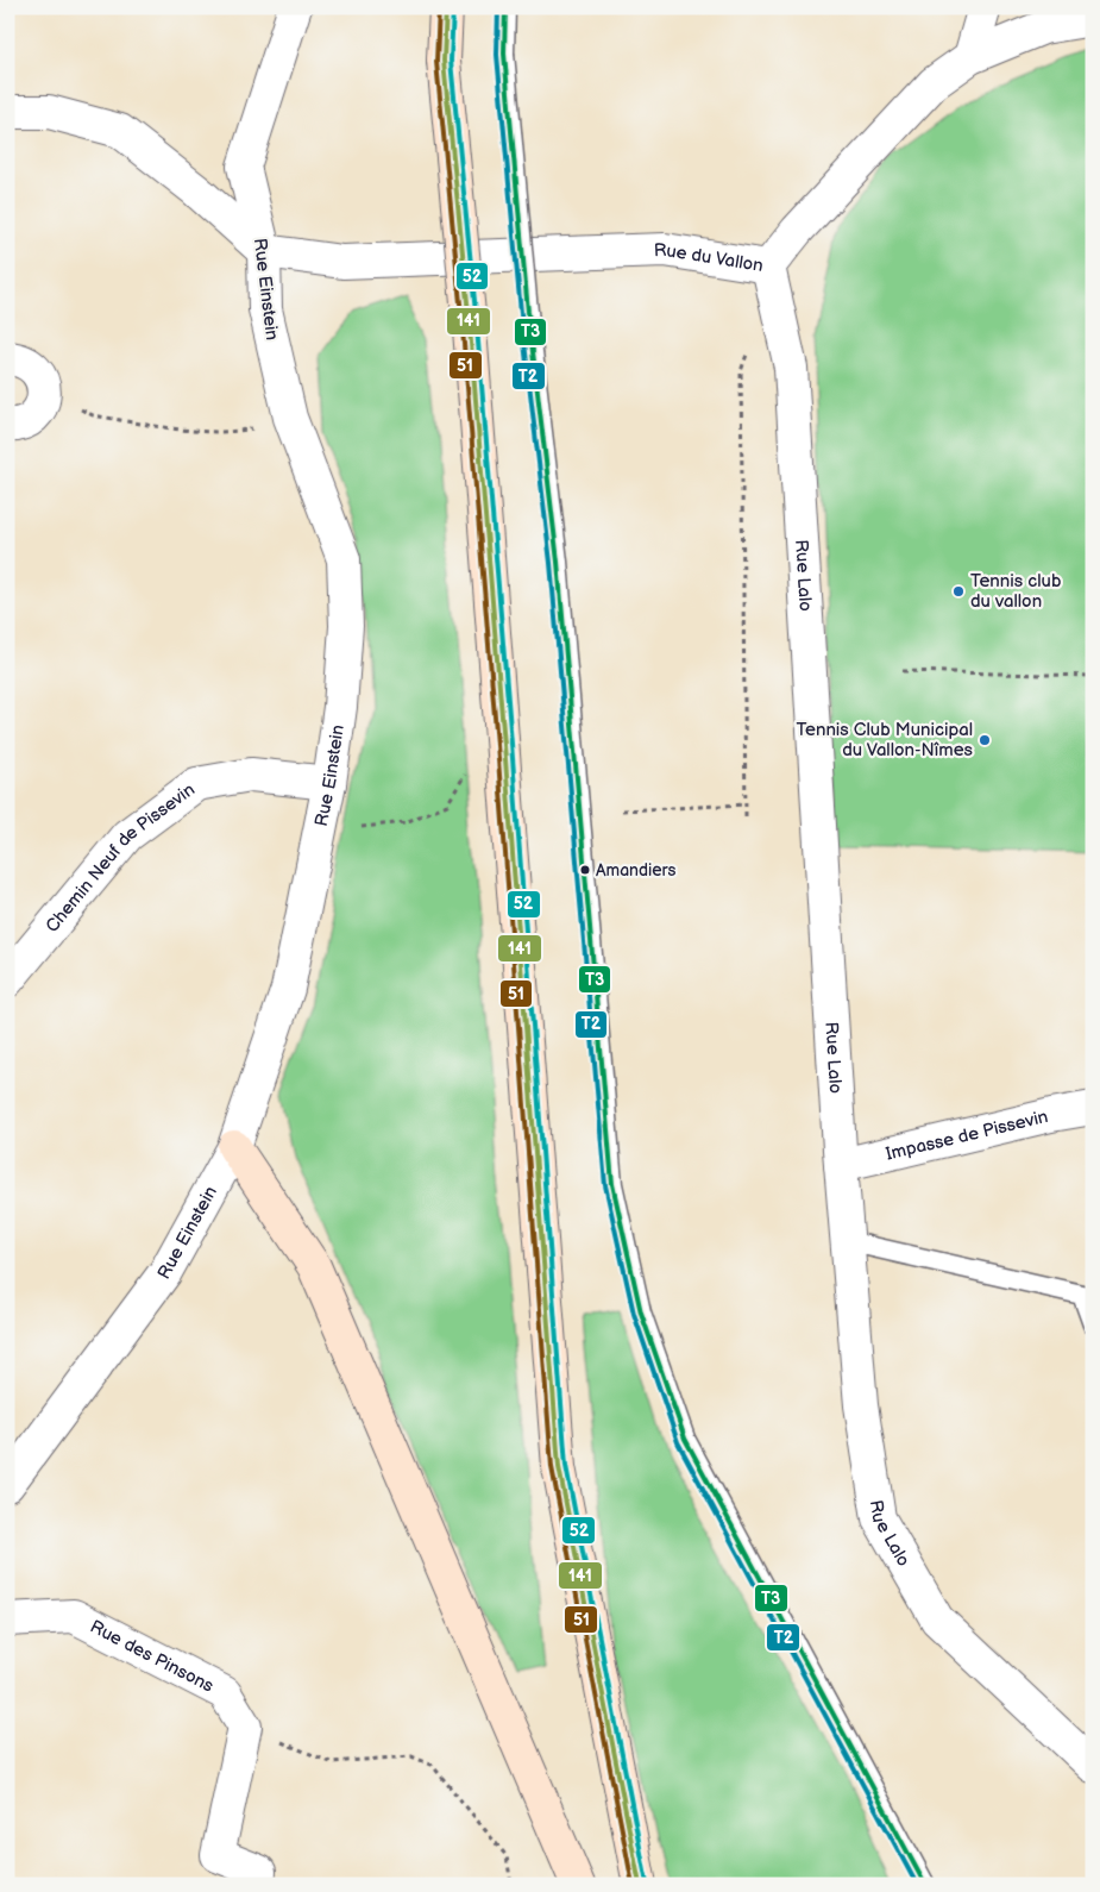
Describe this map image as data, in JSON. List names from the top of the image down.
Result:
{
  "streets": {
    "street": [
      "Rue du Vallon",
      "Rue Einstein",
      "Rue Lalo",
      "Chemin Neuf de Pissevin",
      "Impasse de Pissevin",
      "Rue des Pinsons"
    ]
  },
  "crossings": [
    ["Rue du Vallon", "Rue Einstein"],
    ["Rue du Vallon", "Rue Lalo"],
    ["Rue Einstein", "Chemin Neuf de Pissevin"],
    ["Rue Lalo", "Impasse de Pissevin"]
  ],
  "places": ["Tennis club du vallon", "Tennis Club Municipal du Vallon-Nîmes", "Amandiers"],
  "lines": [
    "transit line T3",
    "transit line T2",
    "transit line 141",
    "transit line 51",
    "transit line 52"
  ]
}
